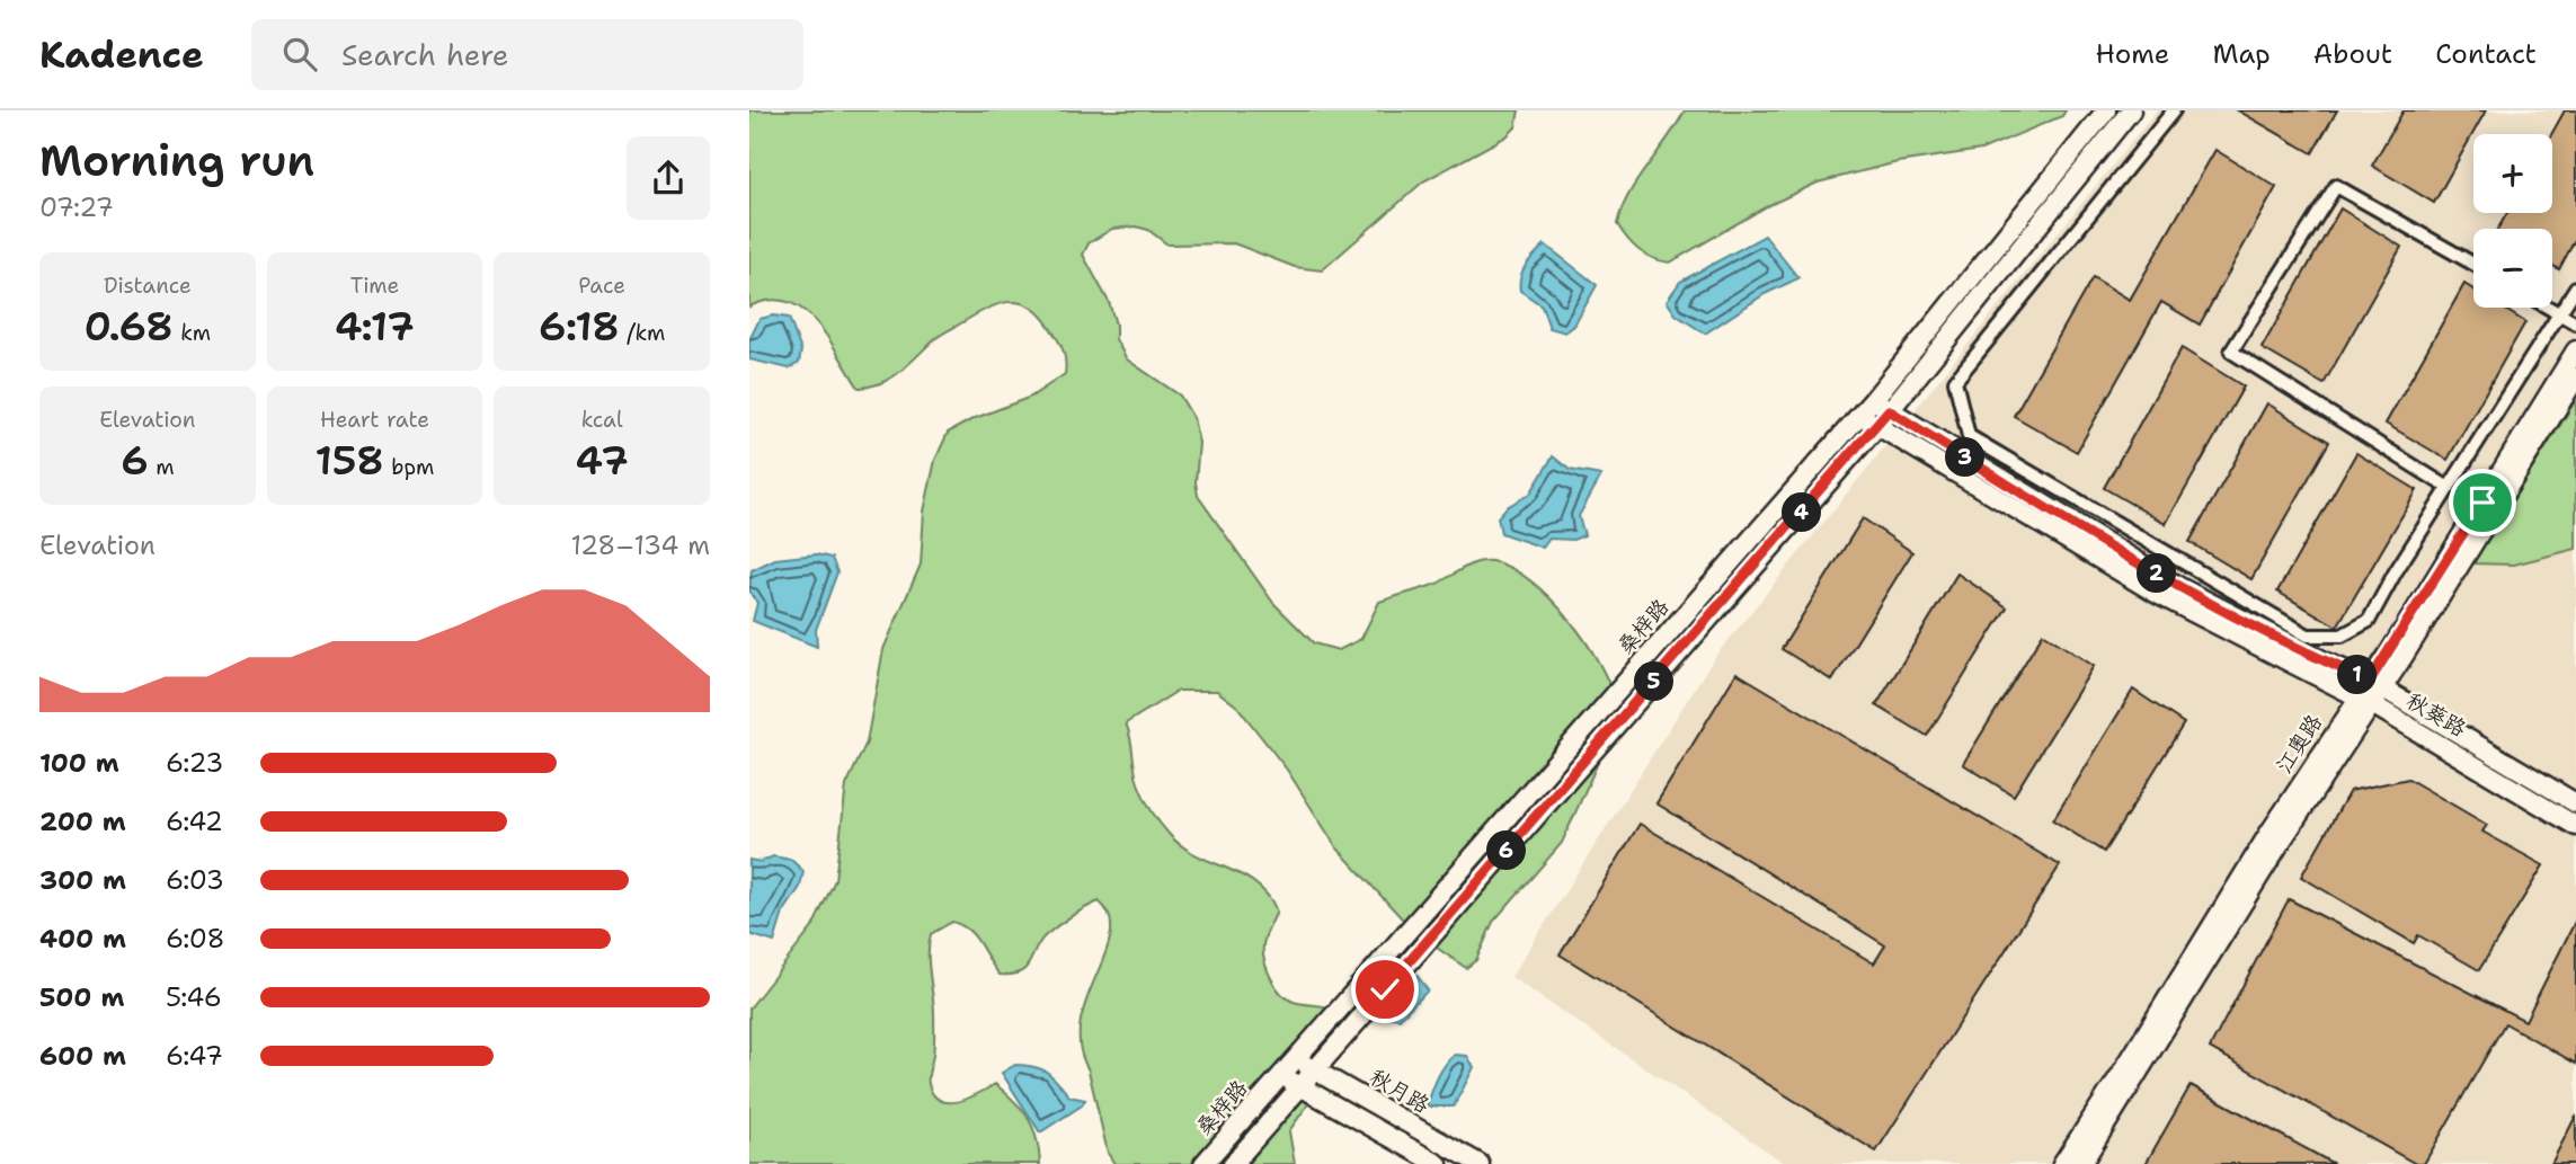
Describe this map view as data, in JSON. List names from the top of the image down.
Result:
{
  "streets": {
    "street": [
      "桑梓路",
      "秋葵路",
      "江奥路",
      "秋月路"
    ]
  },
  "crossings": [
    ["桑梓路", "秋葵路"],
    ["桑梓路", "秋月路"],
    ["秋葵路", "江奥路"]
  ],
  "page": {
    "header": "Kadence",
    "search": "Search here",
    "nav": [
      "Home",
      "Map",
      "About",
      "Contact"
    ],
    "heading": ["Morning run", "07:27"],
    "map_buttons": ["+", "−"],
    "stats": [
      ["Distance", "0.68 km"],
      ["Time", "4:17"],
      ["Pace", "6:18 /km"],
      ["Elevation", "6 m"],
      ["Heart rate", "158 bpm"],
      ["kcal", "47"]
    ],
    "pins": [
      "3",
      "4",
      "2",
      "1",
      "5",
      "6"
    ],
    "chart": ["Elevation", "128–134 m"],
    "list": [
      {
        "name": "100 m",
        "note": "6:23"
      },
      {
        "name": "200 m",
        "note": "6:42"
      },
      {
        "name": "300 m",
        "note": "6:03"
      },
      {
        "name": "400 m",
        "note": "6:08"
      },
      {
        "name": "500 m",
        "note": "5:46"
      },
      {
        "name": "600 m",
        "note": "6:47"
      }
    ]
  }
}
